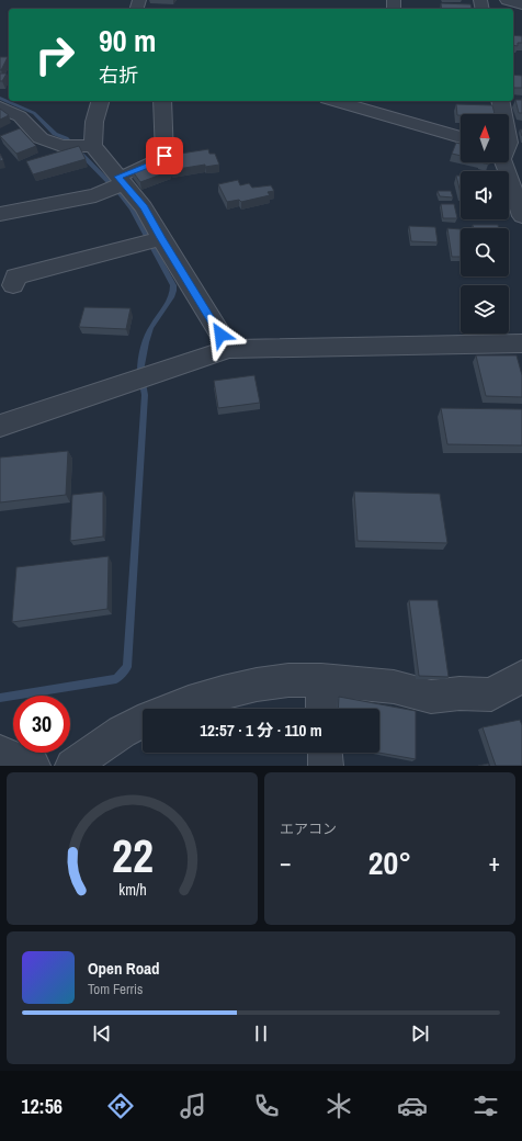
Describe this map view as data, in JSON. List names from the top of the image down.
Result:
{
  "north": "top",
  "page": {
    "turn": ["90 m", "右折"],
    "limit": "30",
    "trip": "12:57 · 1 分 · 110 m",
    "tile": "エアコン",
    "heat": ["−", "20°", "+"],
    "song": ["Open Road", "Tom Ferris"],
    "tabs": "12:56",
    "gauge": ["22", "km/h"]
  }
}
